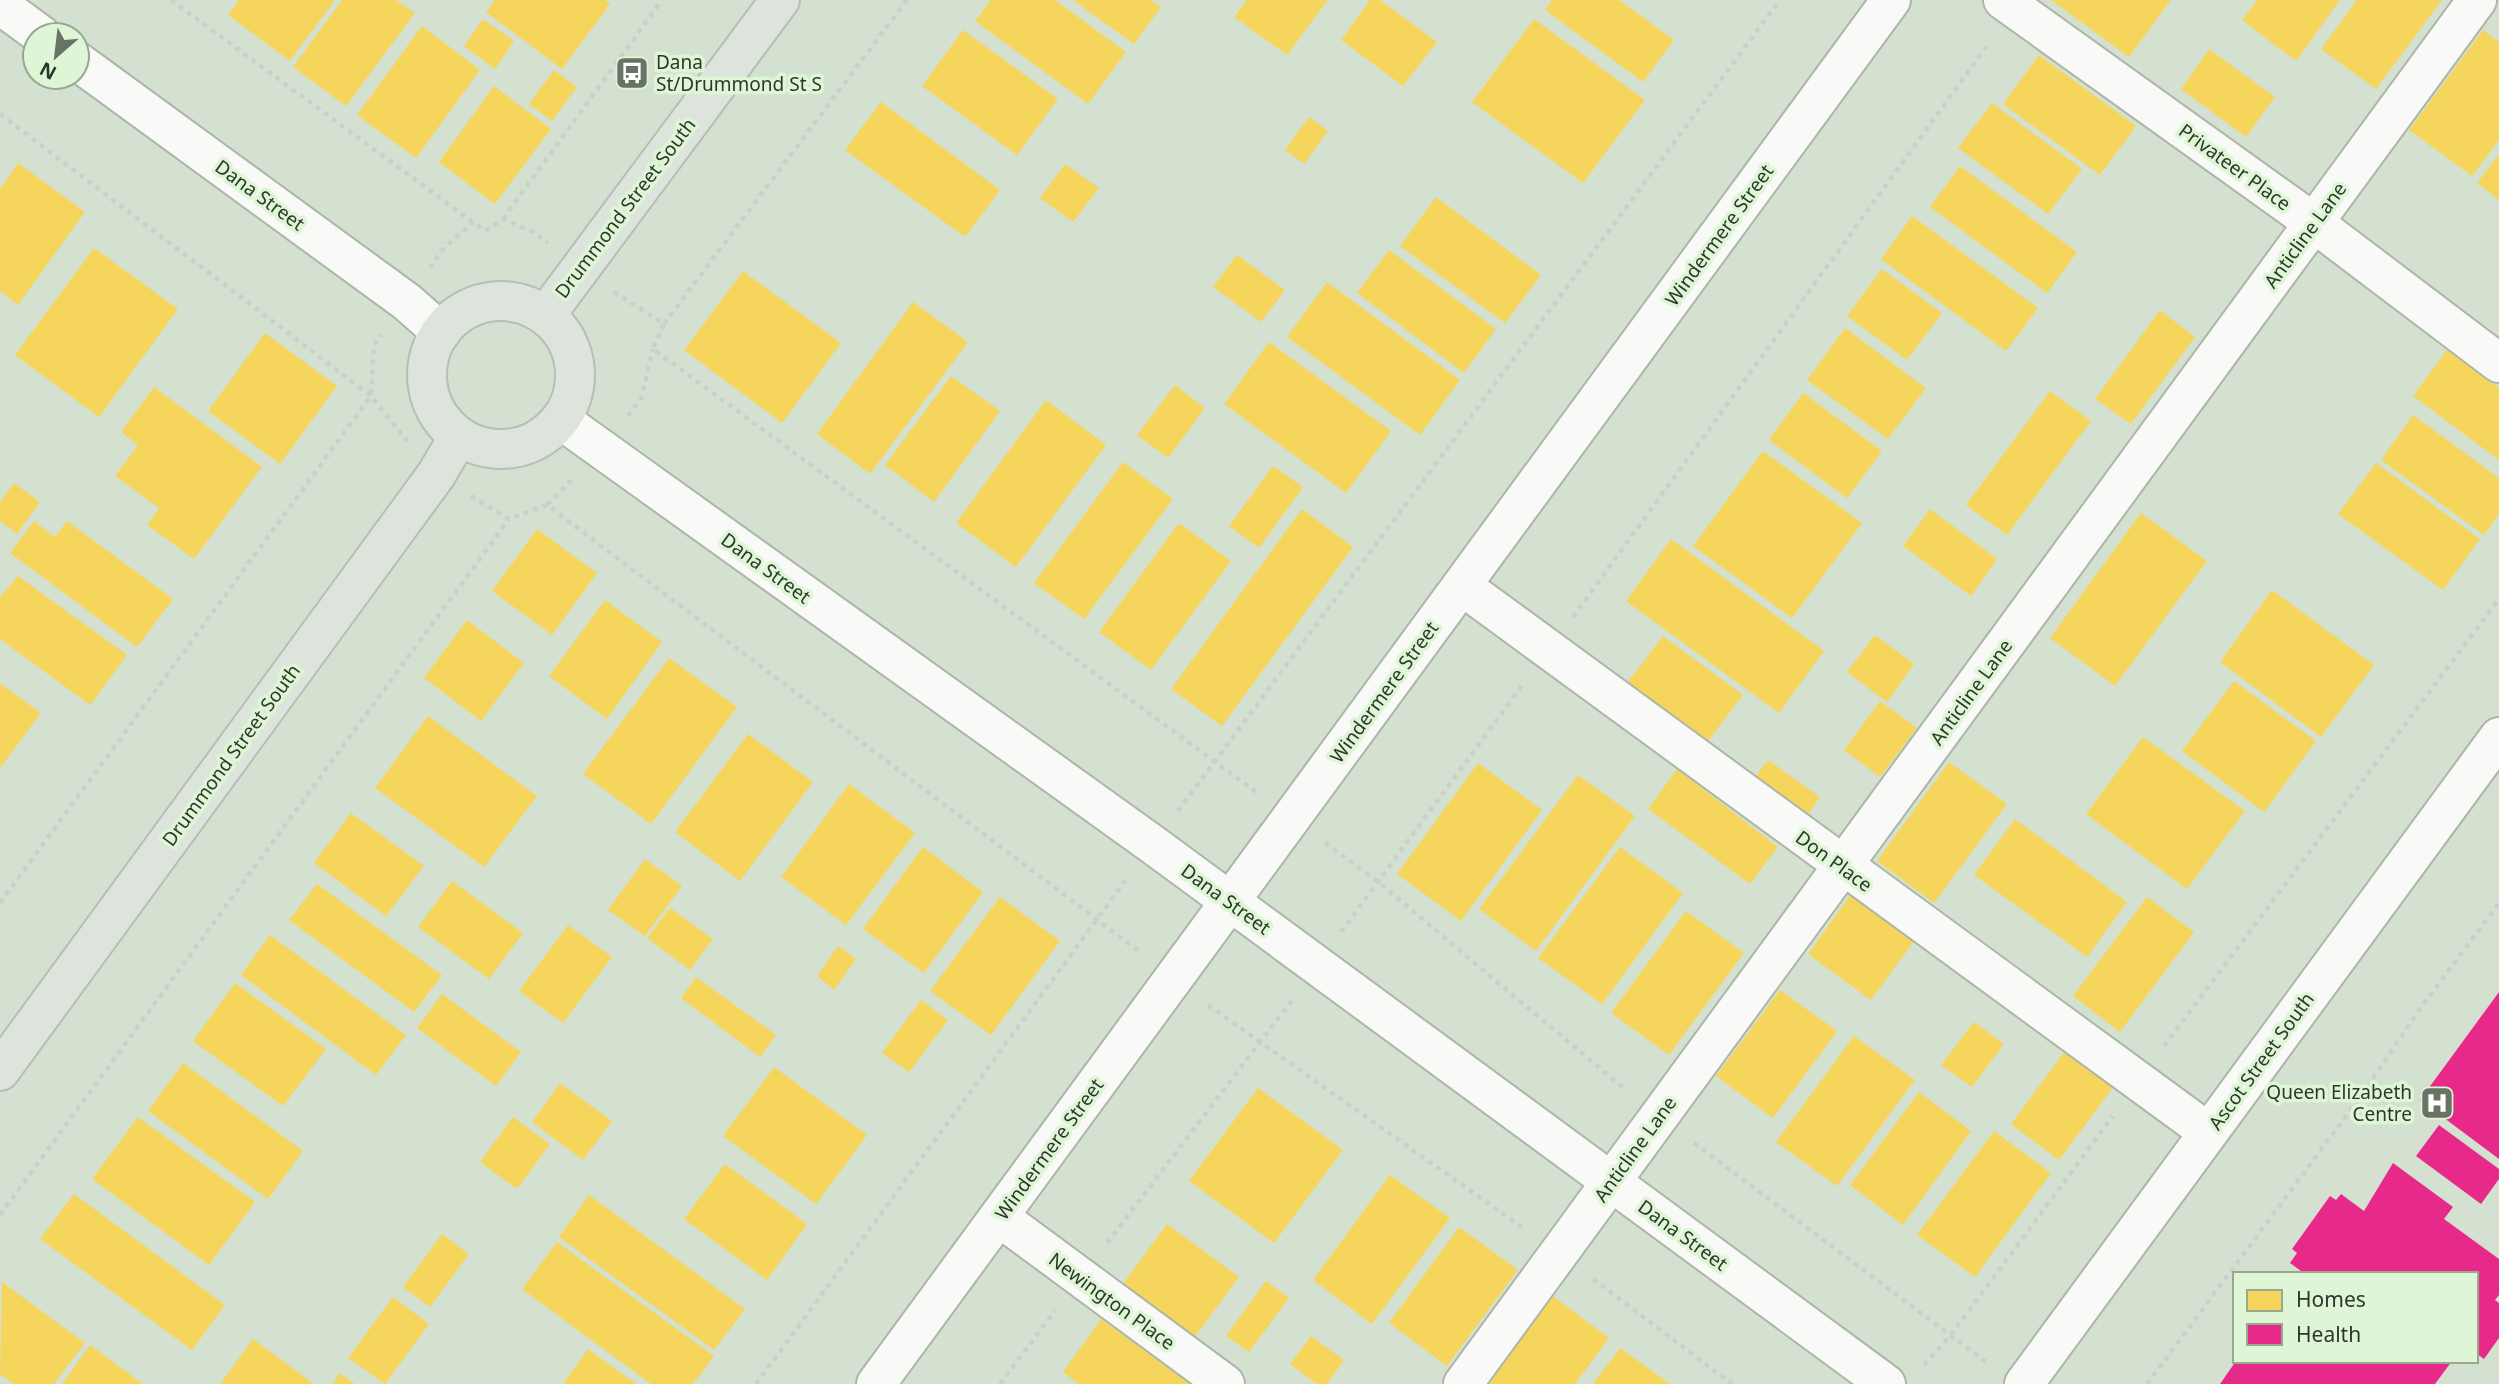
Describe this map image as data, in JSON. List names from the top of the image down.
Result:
{
  "streets": {
    "main road": ["Drummond Street South"],
    "street": [
      "Privateer Place",
      "Dana Street",
      "Windermere Street",
      "Anticline Lane",
      "Don Place",
      "Ascot Street South",
      "Newington Place"
    ]
  },
  "crossings": [
    ["Privateer Place", "Anticline Lane"],
    ["Dana Street", "Drummond Street South"],
    ["Dana Street", "Windermere Street"],
    ["Dana Street", "Anticline Lane"],
    ["Windermere Street", "Don Place"],
    ["Windermere Street", "Newington Place"],
    ["Anticline Lane", "Don Place"],
    ["Don Place", "Ascot Street South"]
  ],
  "places": {
    "bus stop": ["Dana St/Drummond St S"],
    "hospital": ["Queen Elizabeth Centre"]
  },
  "legend": ["Homes", "Health"],
  "north": "bottom left"
}
